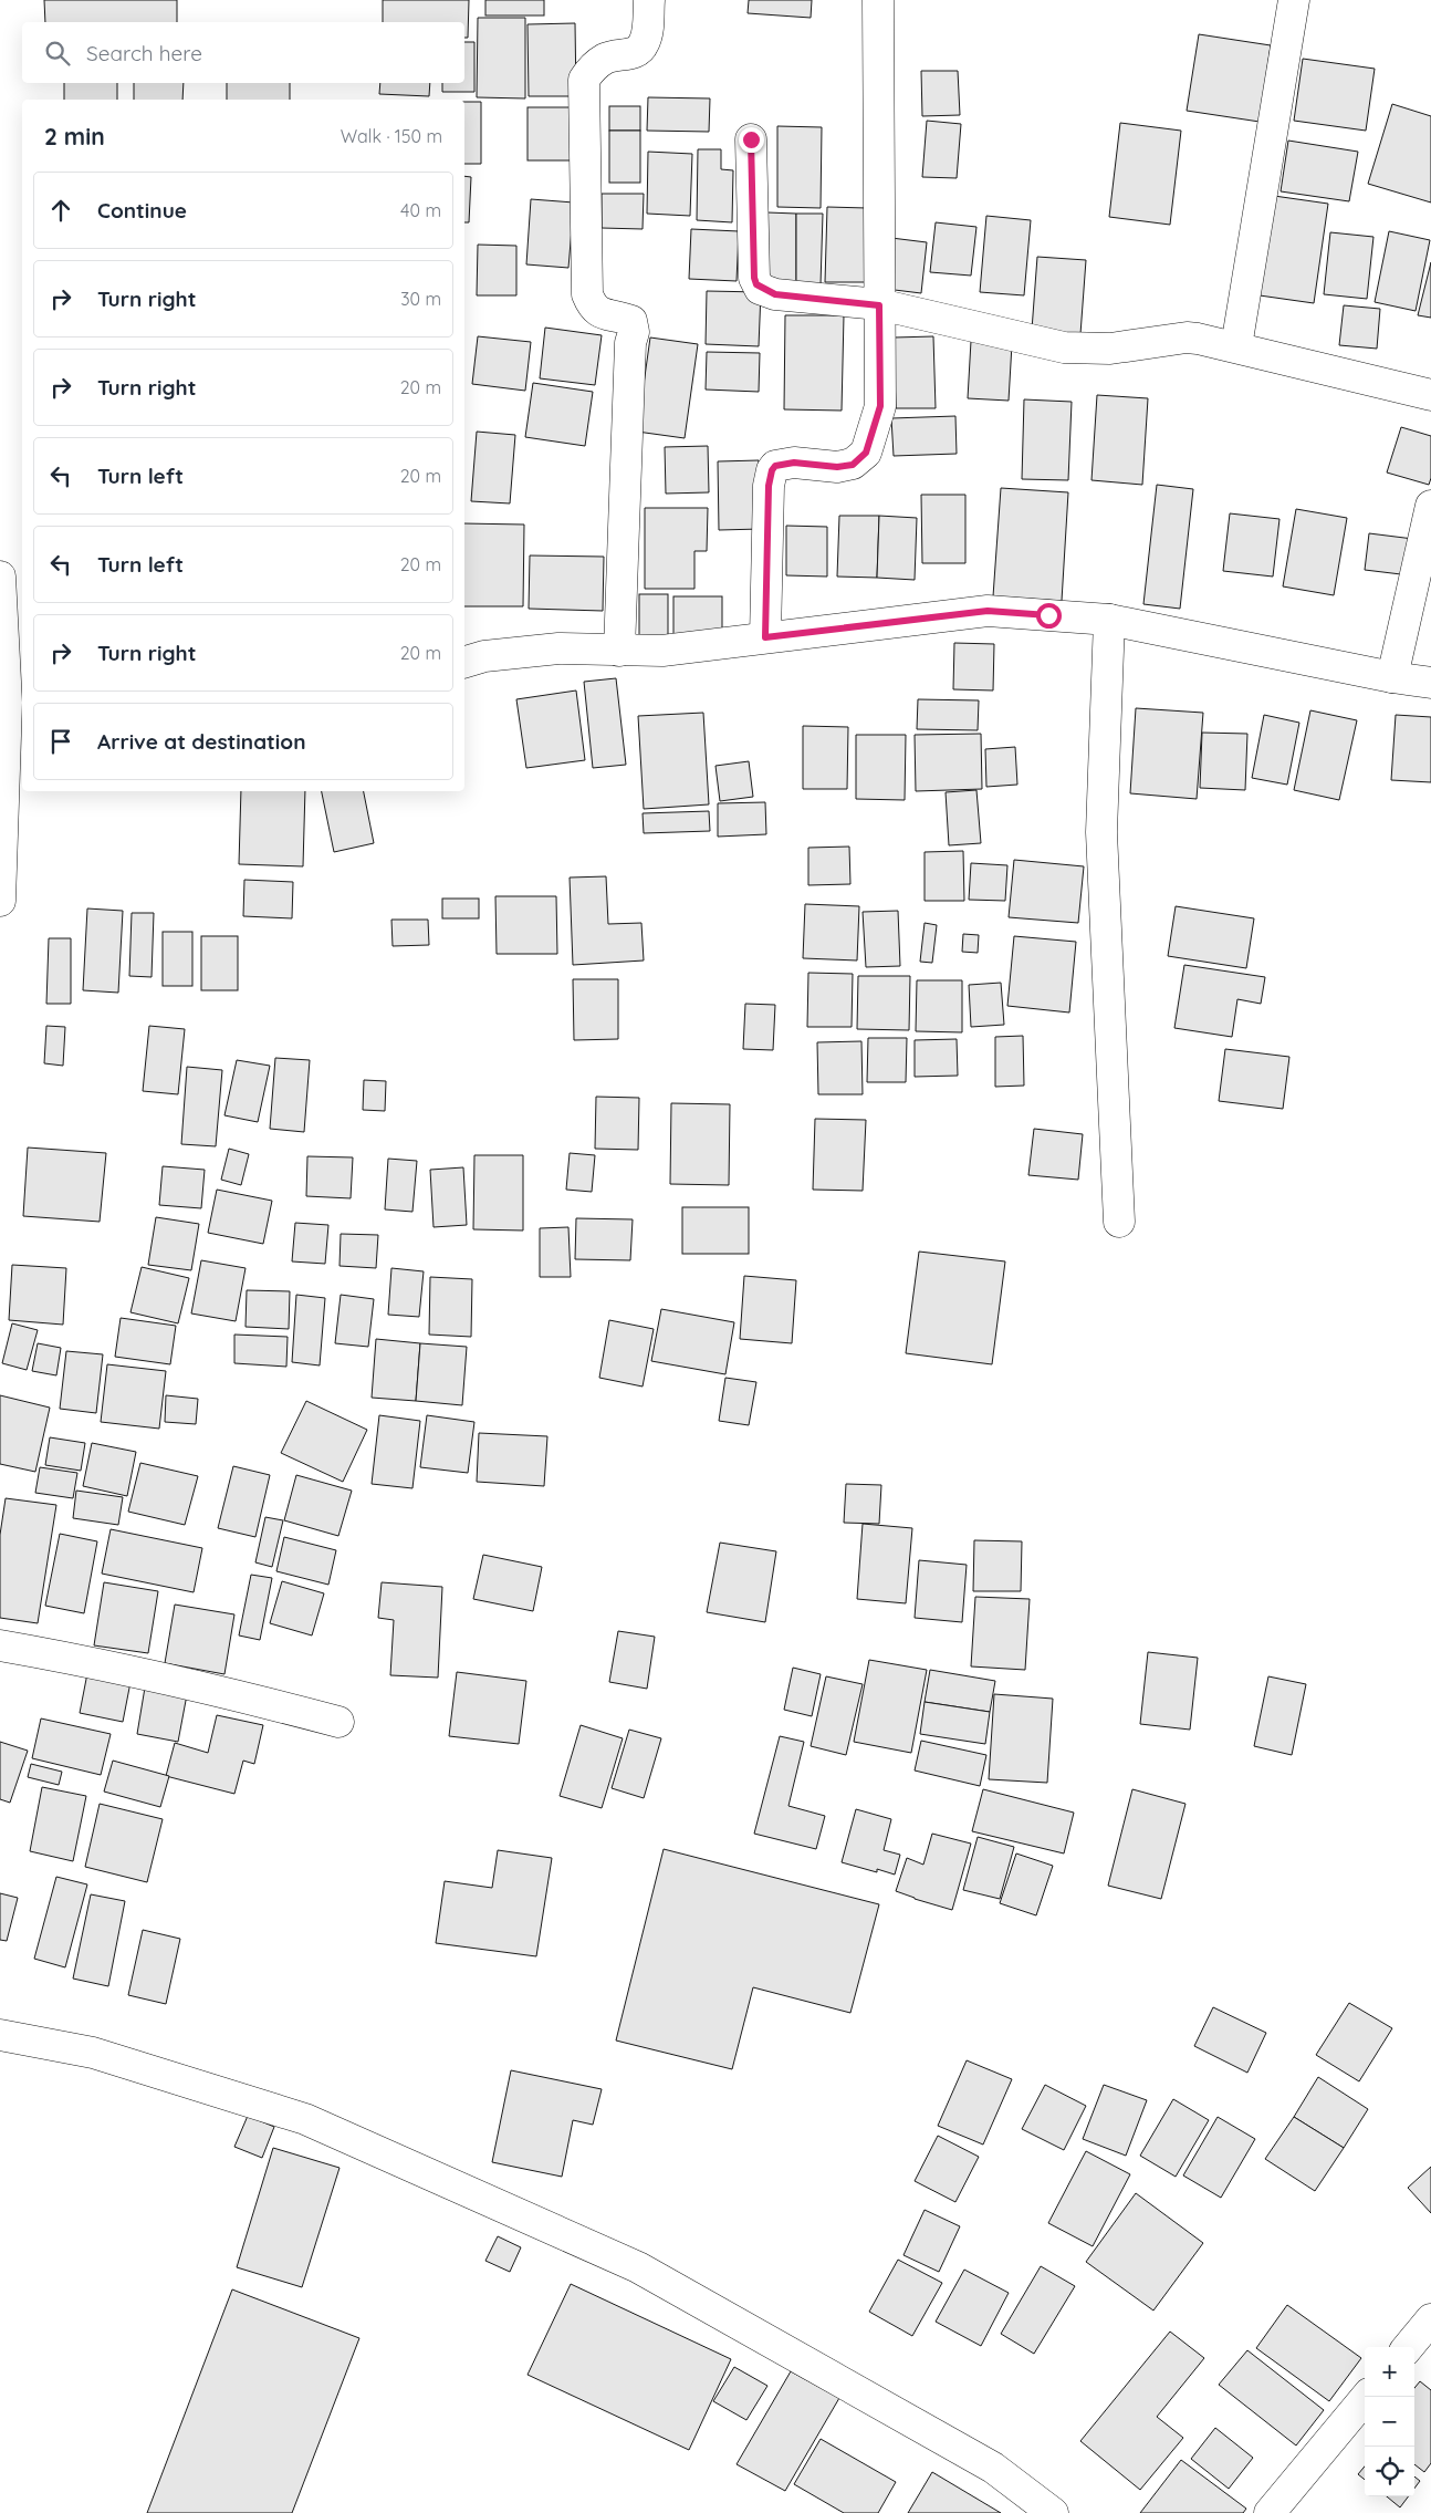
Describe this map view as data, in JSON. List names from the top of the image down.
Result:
{
  "page": {
    "search": "Search here",
    "heading": ["2 min", "Walk · 150 m"],
    "list": [
      ["Continue", "40 m"],
      ["Turn right", "30 m"],
      ["Turn right", "20 m"],
      ["Turn left", "20 m"],
      ["Turn left", "20 m"],
      ["Turn right", "20 m"],
      "Arrive at destination"
    ],
    "map_buttons": ["+", "−"]
  }
}
